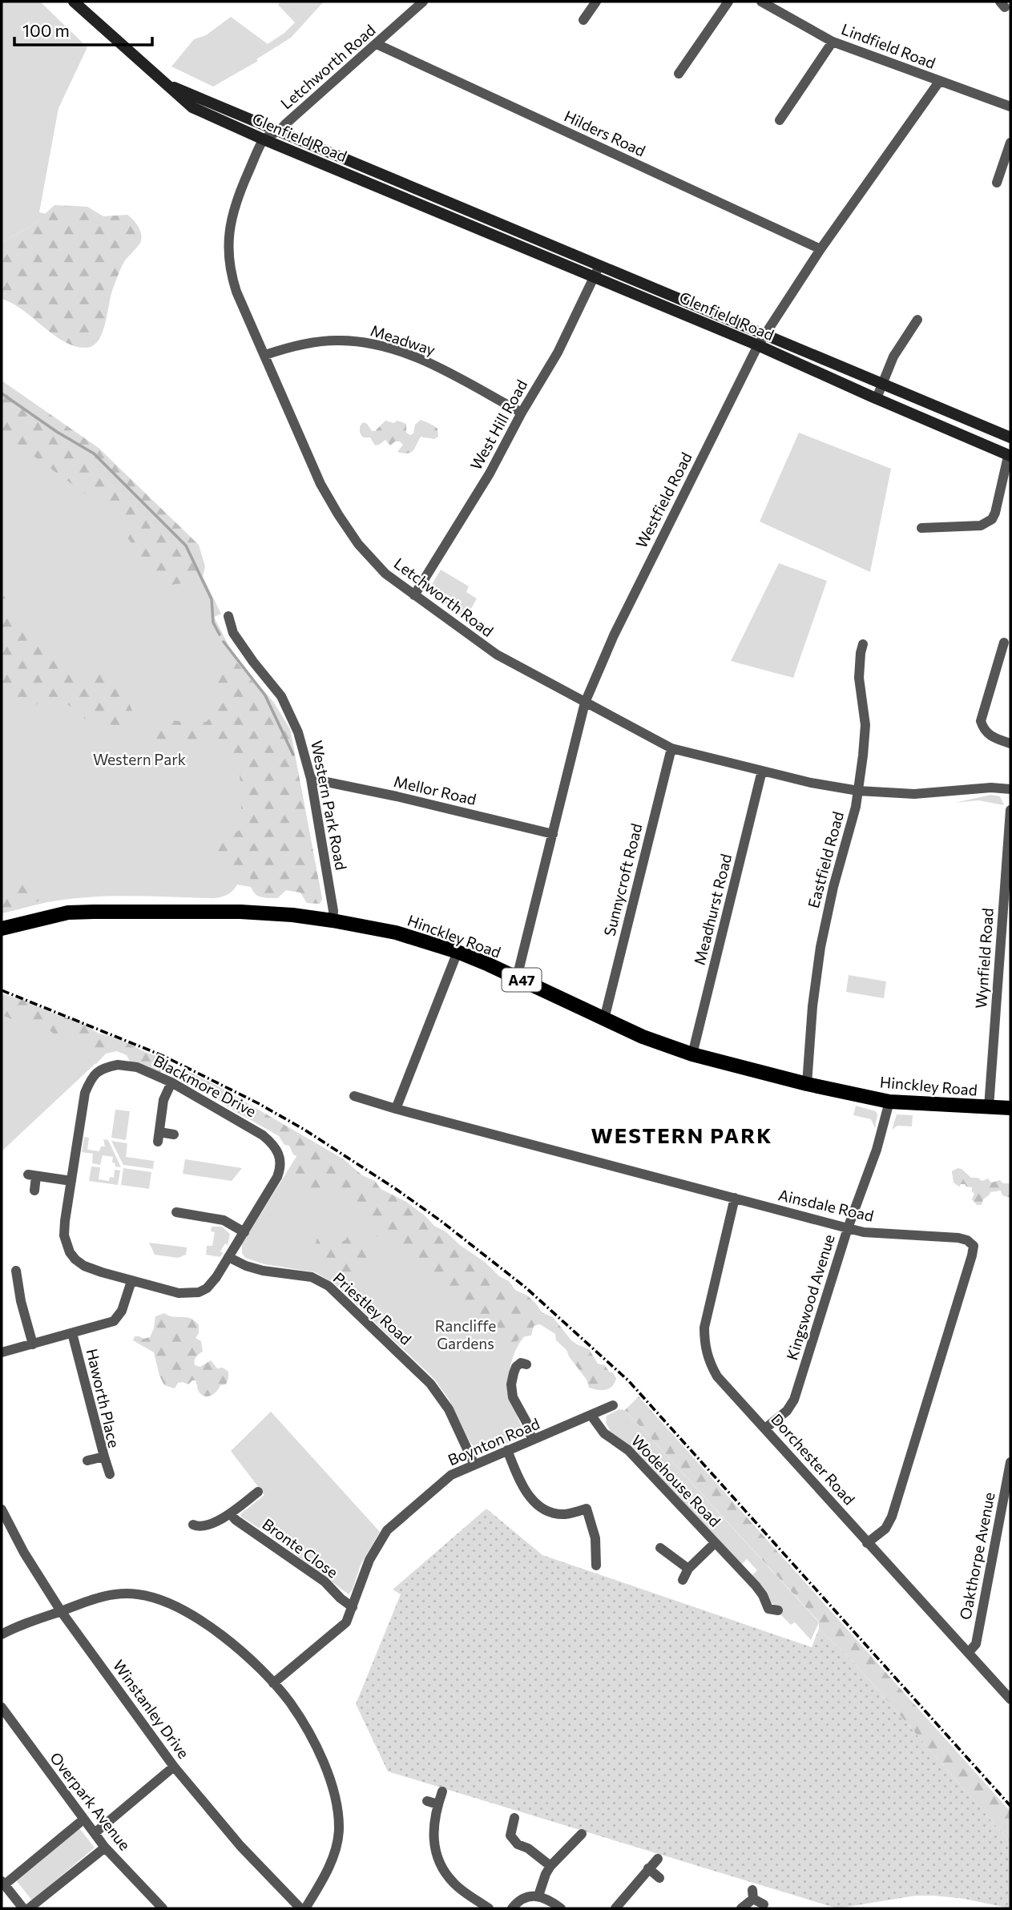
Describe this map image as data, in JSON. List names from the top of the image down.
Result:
{
  "streets": {
    "main road": ["Hinckley Road", "A47"],
    "street": [
      "Lindfield Road",
      "Letchworth Road",
      "Hilders Road",
      "Glenfield Road",
      "Meadway",
      "West Hill Road",
      "Westfield Road",
      "Mellor Road",
      "Western Park Road",
      "Eastfield Road",
      "Sunnycroft Road",
      "Meadhurst Road",
      "Wynfield Road",
      "Blackmore Drive",
      "Ainsdale Road",
      "Kingswood Avenue",
      "Priestley Road",
      "Haworth Place",
      "Boynton Road",
      "Dorchester Road",
      "Wodehouse Road",
      "Bronte Close",
      "Oakthorpe Avenue",
      "Winstanley Drive",
      "Overpark Avenue"
    ]
  },
  "crossings": [
    ["Lindfield Road", "Westfield Road"],
    ["Letchworth Road", "Hilders Road"],
    ["Letchworth Road", "Glenfield Road"],
    ["Letchworth Road", "Meadway"],
    ["Letchworth Road", "West Hill Road"],
    ["Letchworth Road", "Westfield Road"],
    ["Letchworth Road", "Eastfield Road"],
    ["Letchworth Road", "Sunnycroft Road"],
    ["Letchworth Road", "Meadhurst Road"],
    ["Hilders Road", "Westfield Road"],
    ["Glenfield Road", "West Hill Road"],
    ["Glenfield Road", "Westfield Road"],
    ["Meadway", "West Hill Road"],
    ["Westfield Road", "Mellor Road"],
    ["Westfield Road", "Hinckley Road"],
    ["Mellor Road", "Western Park Road"],
    ["Western Park Road", "Hinckley Road"],
    ["Eastfield Road", "Hinckley Road"],
    ["Sunnycroft Road", "Hinckley Road"],
    ["Meadhurst Road", "Hinckley Road"],
    ["Hinckley Road", "Wynfield Road"],
    ["Hinckley Road", "Kingswood Avenue"],
    ["Blackmore Drive", "Priestley Road"],
    ["Ainsdale Road", "Kingswood Avenue"],
    ["Ainsdale Road", "Dorchester Road"],
    ["Kingswood Avenue", "Dorchester Road"],
    ["Priestley Road", "Boynton Road"],
    ["Boynton Road", "Wodehouse Road"],
    ["Boynton Road", "Bronte Close"],
    ["Dorchester Road", "Oakthorpe Avenue"]
  ],
  "districts": ["WESTERN PARK"],
  "parks": ["Western Park", "Rancliffe Gardens"],
  "scale_bar": "100 m"
}
